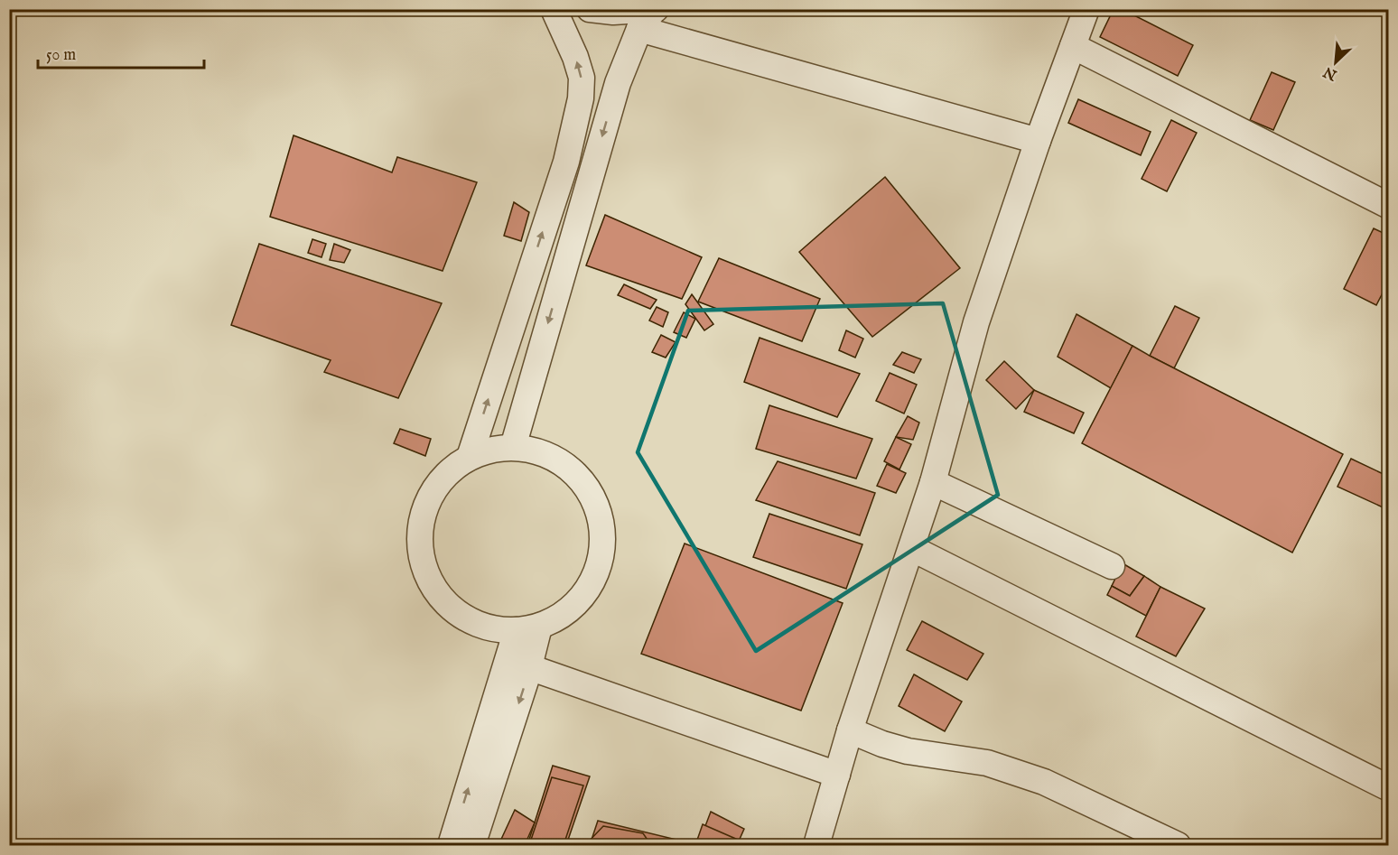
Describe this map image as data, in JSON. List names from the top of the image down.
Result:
{
  "scale_bar": "50 m",
  "north": "bottom left"
}
